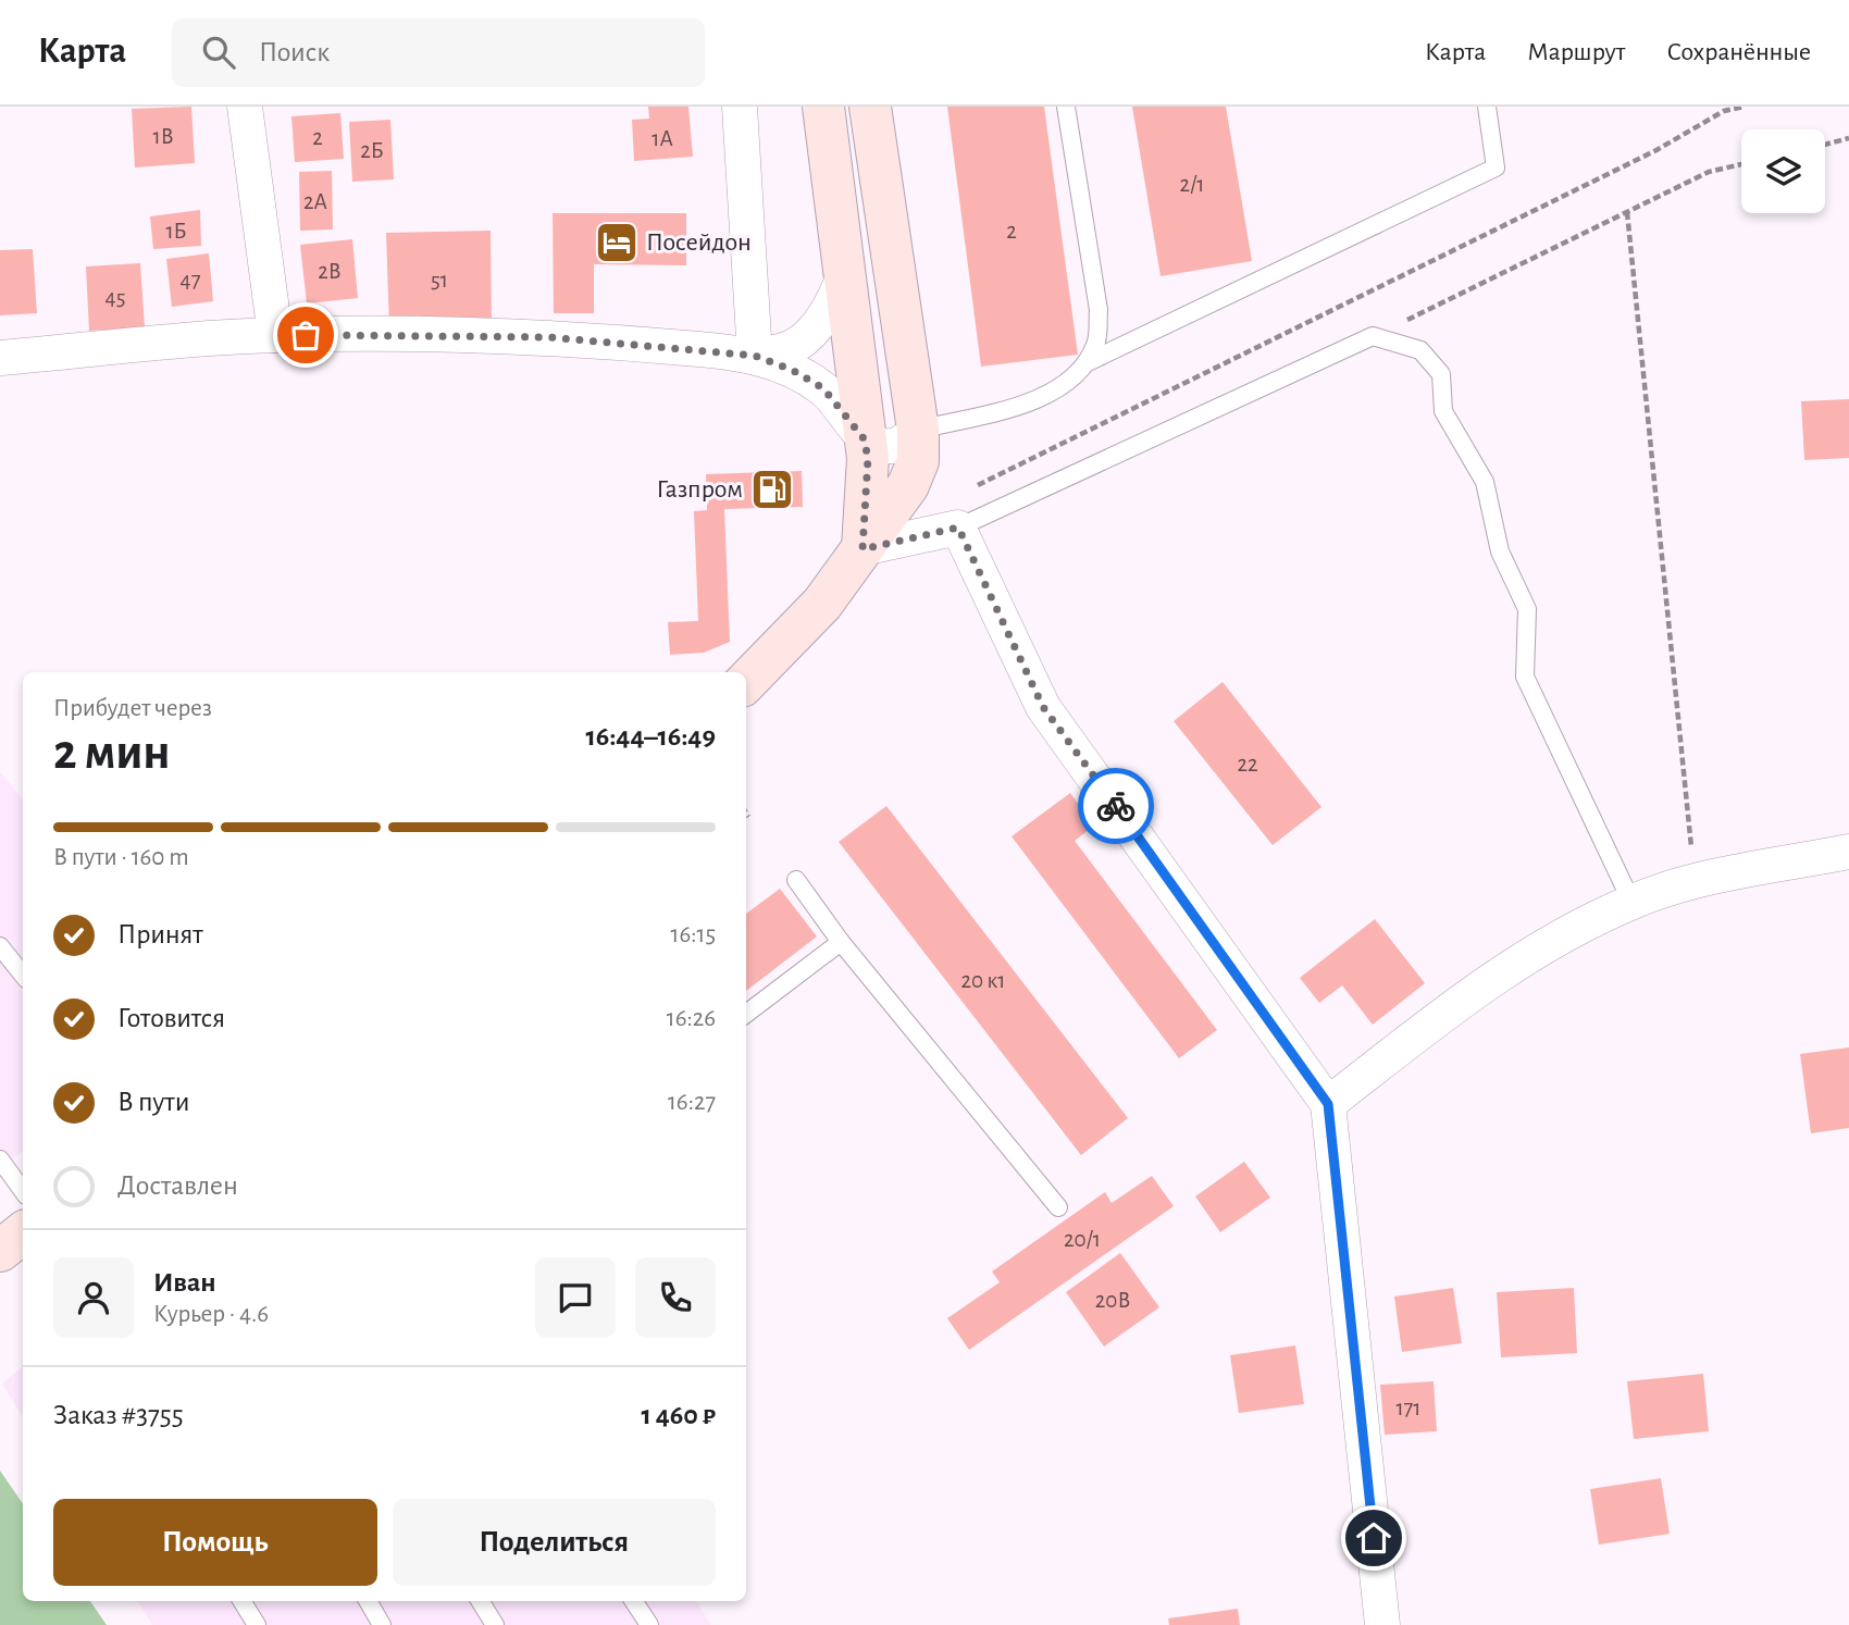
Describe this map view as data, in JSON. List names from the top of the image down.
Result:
{
  "places": {
    "hotel": ["Посейдон"],
    "fuel station": ["Газпром"]
  },
  "house_numbers": [
    "1В",
    "2",
    "1А",
    "2Б",
    "2/1",
    "2А",
    "1Б",
    "2",
    "2В",
    "47",
    "51",
    "45",
    "22",
    "20 к1",
    "20/1",
    "20В",
    "171"
  ],
  "page": {
    "header": "Карта",
    "search": "Поиск",
    "nav": ["Карта", "Маршрут", "Сохранённые"],
    "heading": ["2 мин", "Прибудет через", "16:44–16:49"],
    "panel": [
      "Иван",
      "Курьер · 4.6",
      "Заказ #3755",
      "1 460 ₽"
    ],
    "bar": "В пути · 160 m",
    "list": [
      ["Принят", "16:15"],
      ["Готовится", "16:26"],
      ["В пути", "16:27"],
      "Доставлен"
    ],
    "buttons": ["Помощь", "Поделиться"]
  }
}
